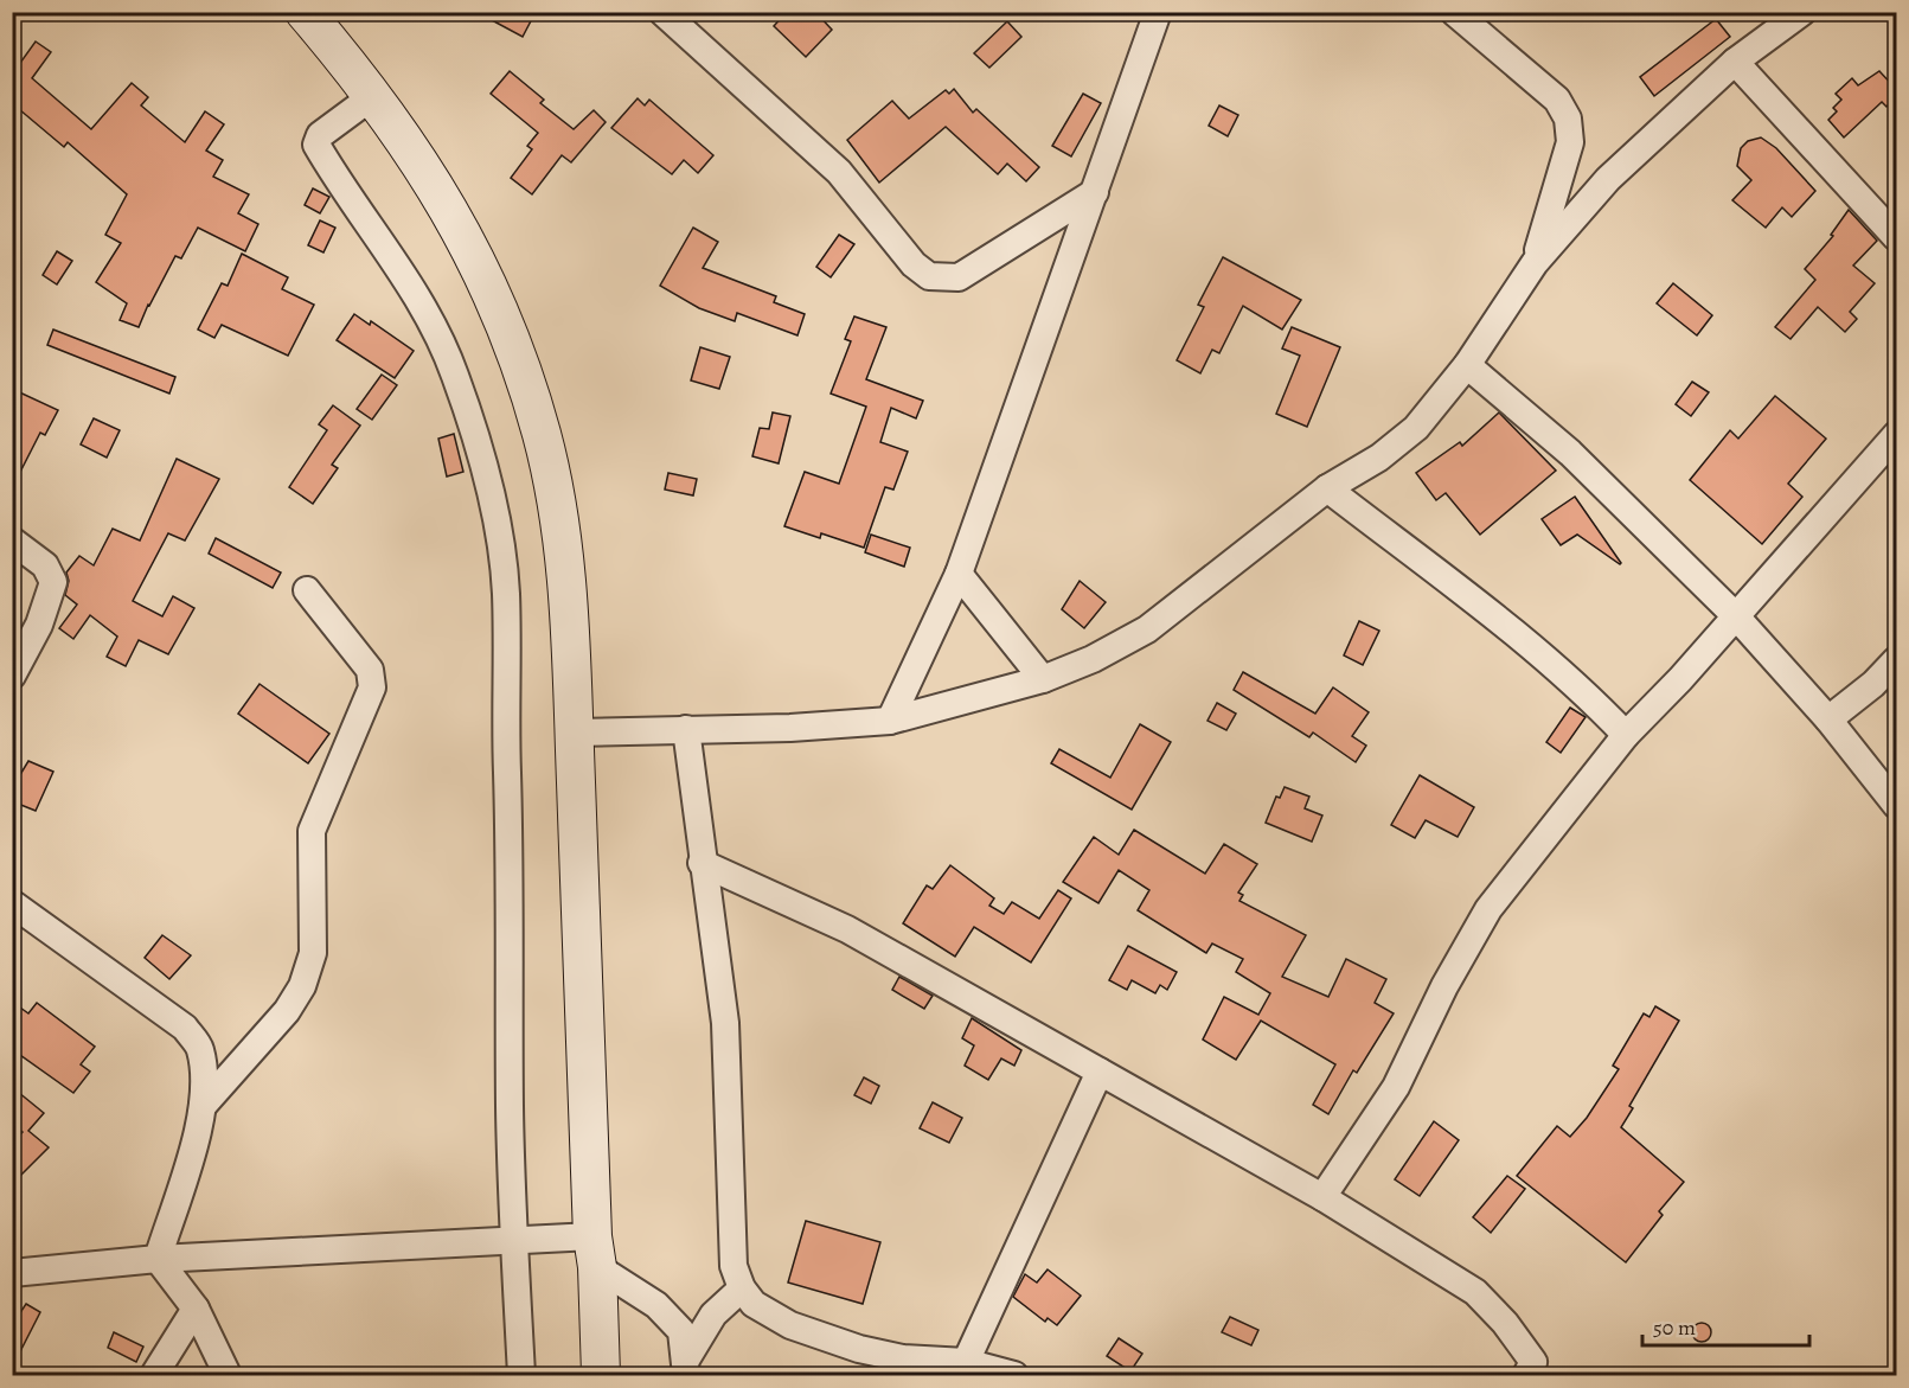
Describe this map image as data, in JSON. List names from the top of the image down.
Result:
{
  "scale_bar": "50 m"
}
